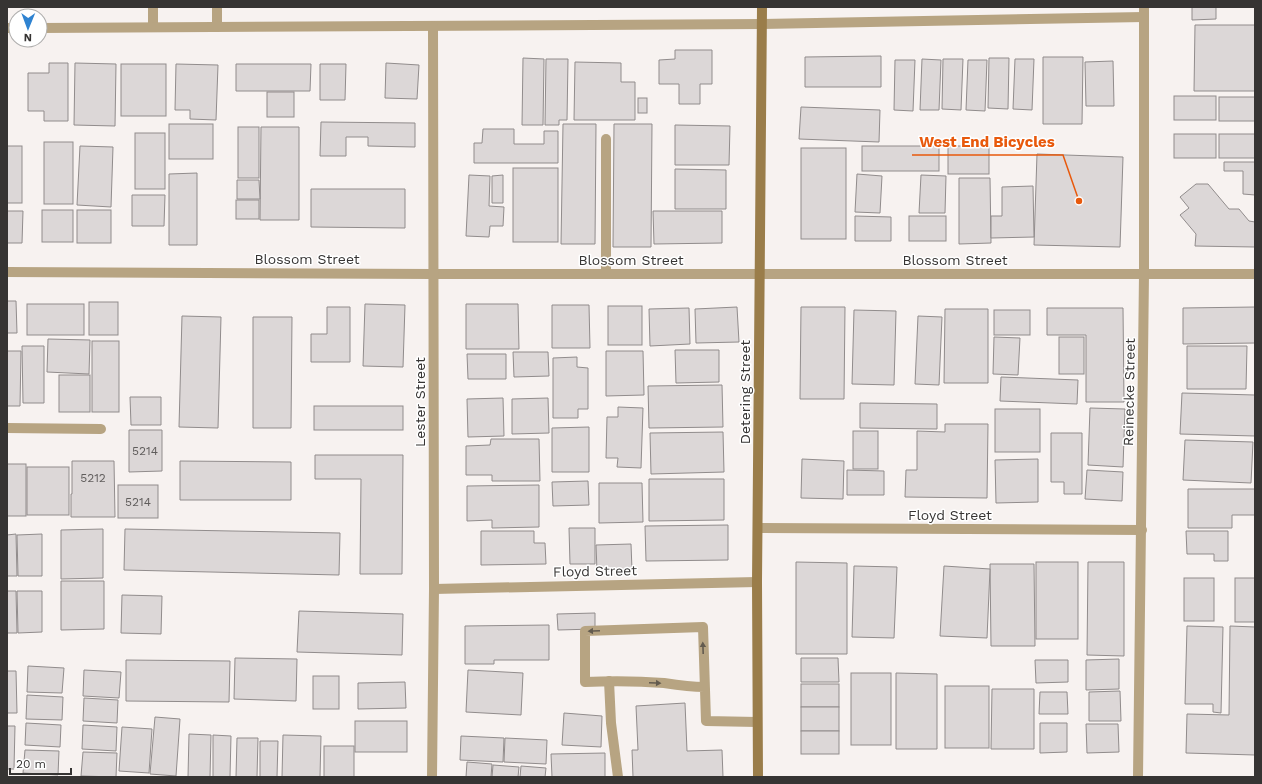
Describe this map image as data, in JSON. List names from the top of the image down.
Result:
{
  "streets": {
    "street": [
      "Blossom Street",
      "Detering Street",
      "Reinecke Street",
      "Lester Street",
      "Floyd Street"
    ]
  },
  "crossings": [
    ["Blossom Street", "Detering Street"],
    ["Blossom Street", "Reinecke Street"],
    ["Blossom Street", "Lester Street"],
    ["Detering Street", "Floyd Street"],
    ["Reinecke Street", "Floyd Street"],
    ["Lester Street", "Floyd Street"]
  ],
  "places": ["West End Bicycles"],
  "house_numbers": ["5214", "5212", "5214"],
  "scale_bar": "20 m",
  "north": "bottom"
}
